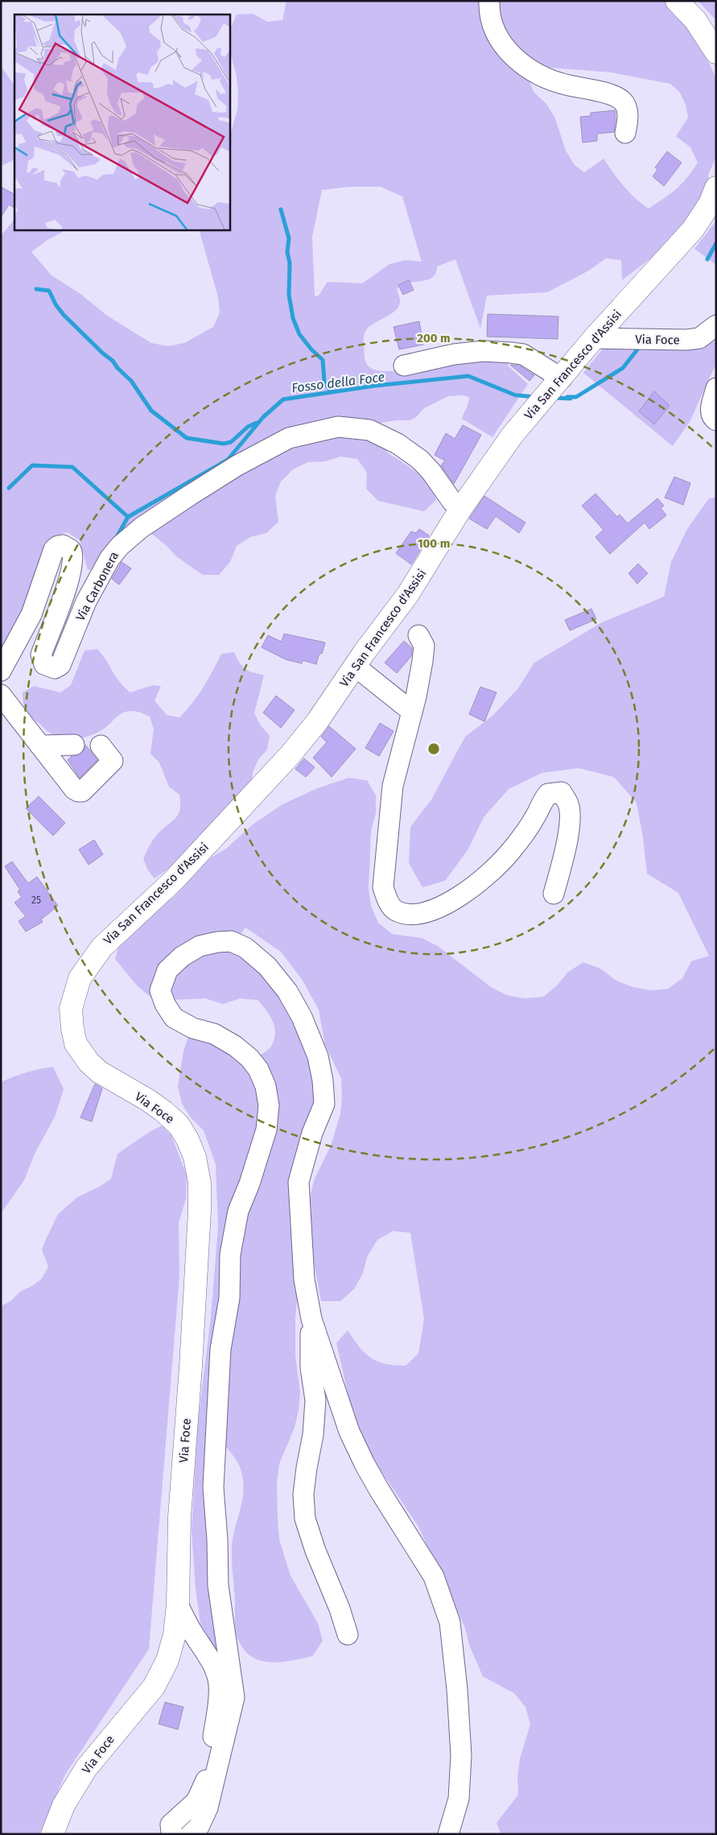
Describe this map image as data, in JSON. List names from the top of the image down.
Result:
{
  "streets": {
    "main road": ["Via Foce", "Via San Francesco d'Assisi"],
    "street": ["Via Carbonera"]
  },
  "crossings": [
    ["Via Foce", "Via San Francesco d'Assisi"],
    ["Via San Francesco d'Assisi", "Via Carbonera"]
  ],
  "water": ["Fosso della Foce"],
  "house_numbers": ["25"],
  "rings": ["200 m", "100 m"]
}
